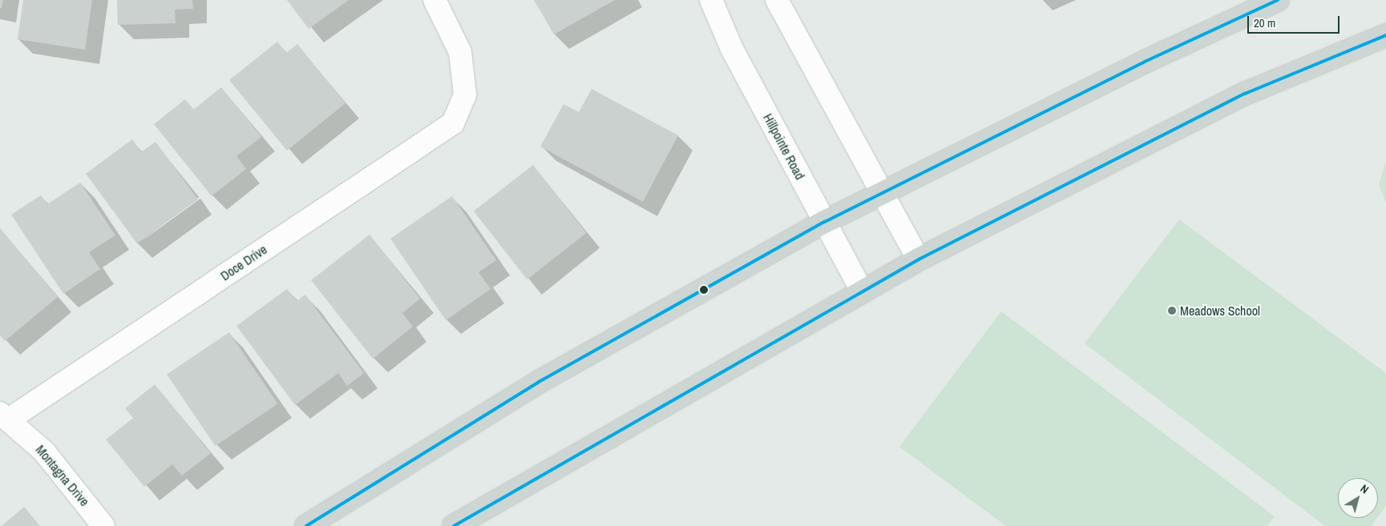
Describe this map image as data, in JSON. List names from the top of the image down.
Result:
{
  "streets": {
    "street": ["Hillpointe Road", "Doce Drive", "Montagna Drive"]
  },
  "crossings": [
    ["Doce Drive", "Montagna Drive"]
  ],
  "places": ["Meadows School"],
  "scale_bar": "20 m",
  "north": "top right"
}
